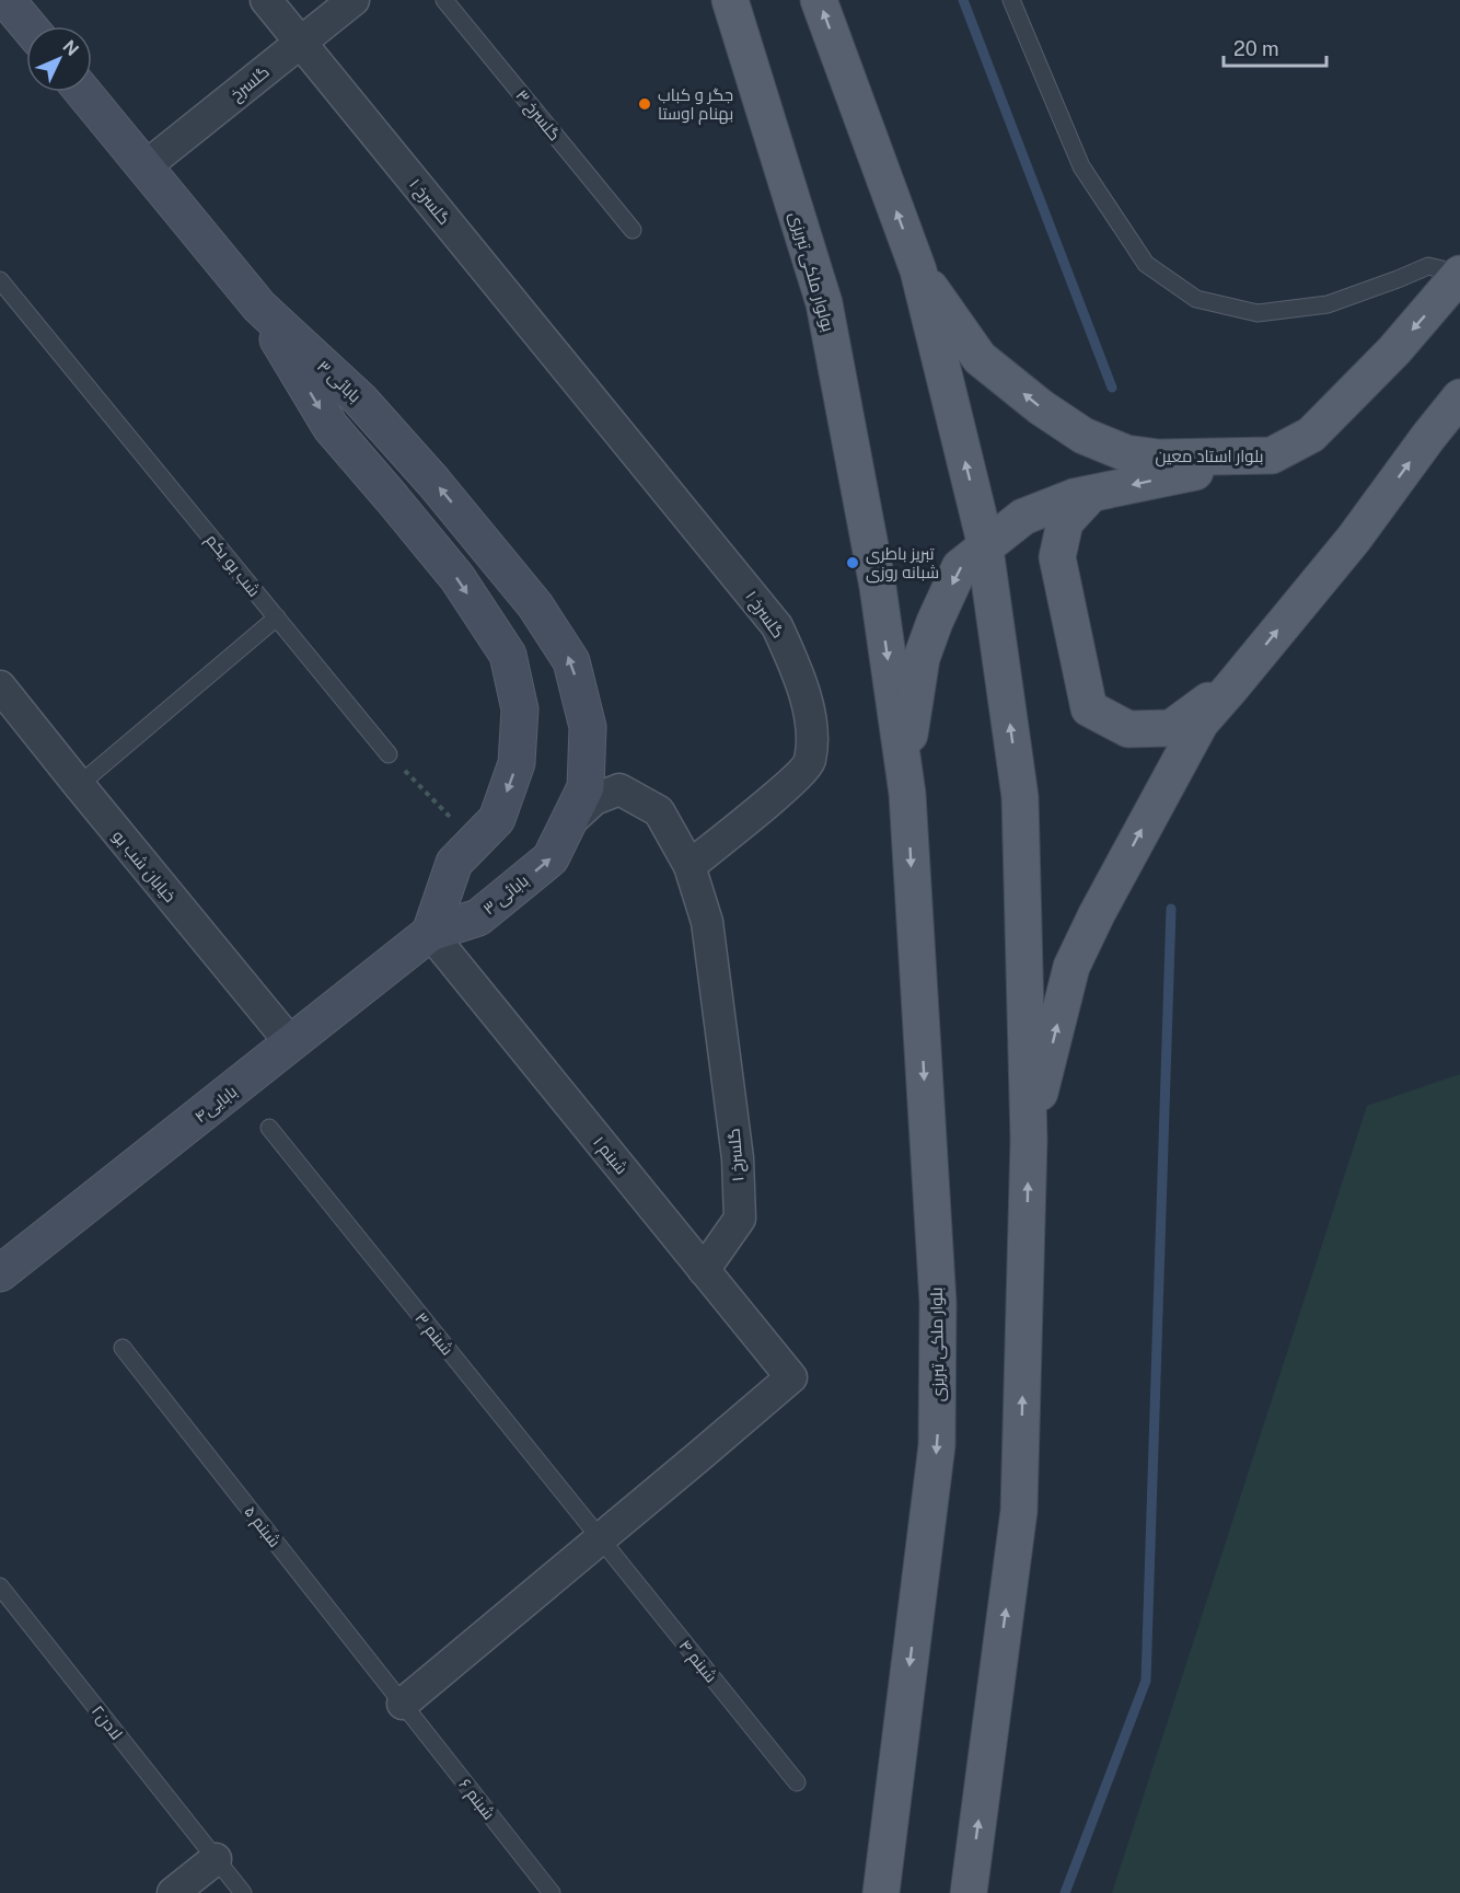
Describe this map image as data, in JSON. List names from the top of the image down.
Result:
{
  "streets": {
    "main road": [
      "بولوار ملکی تبریزی",
      "بابائی ۳",
      "بلوار استاد معین",
      "بابایی۴",
      "بلوار ملکى تبریزى"
    ],
    "street": [
      "گلسرخ",
      "گلسرخ ۱",
      "خیابان شب بو",
      "شبنم ۱"
    ],
    "lane": [
      "گلسرخ ۳",
      "شب بو یکم",
      "شبنم ۳",
      "شبنم ۵",
      "شبنم ۴",
      "لادن۲",
      "شبنم ۶"
    ]
  },
  "crossings": [
    ["گلسرخ", "گلسرخ ۱"],
    ["گلسرخ", "بابائی ۳"],
    ["گلسرخ ۱", "شبنم ۱"],
    ["بولوار ملکی تبریزی", "بلوار ملکى تبریزى"],
    ["بابائی ۳", "بابایی۴"],
    ["بابائی ۳", "شبنم ۱"],
    ["خیابان شب بو", "بابایی۴"],
    ["بابایی۴", "شبنم ۱"],
    ["شبنم ۱", "شبنم ۳"],
    ["شبنم ۱", "شبنم ۴"],
    ["شبنم ۳", "شبنم ۴"],
    ["شبنم ۵", "شبنم ۶"]
  ],
  "places": ["جگر و کباب بهنام اوستا", "تبریز باطری شبانه روزی"],
  "scale_bar": "20 m",
  "north": "top right"
}
